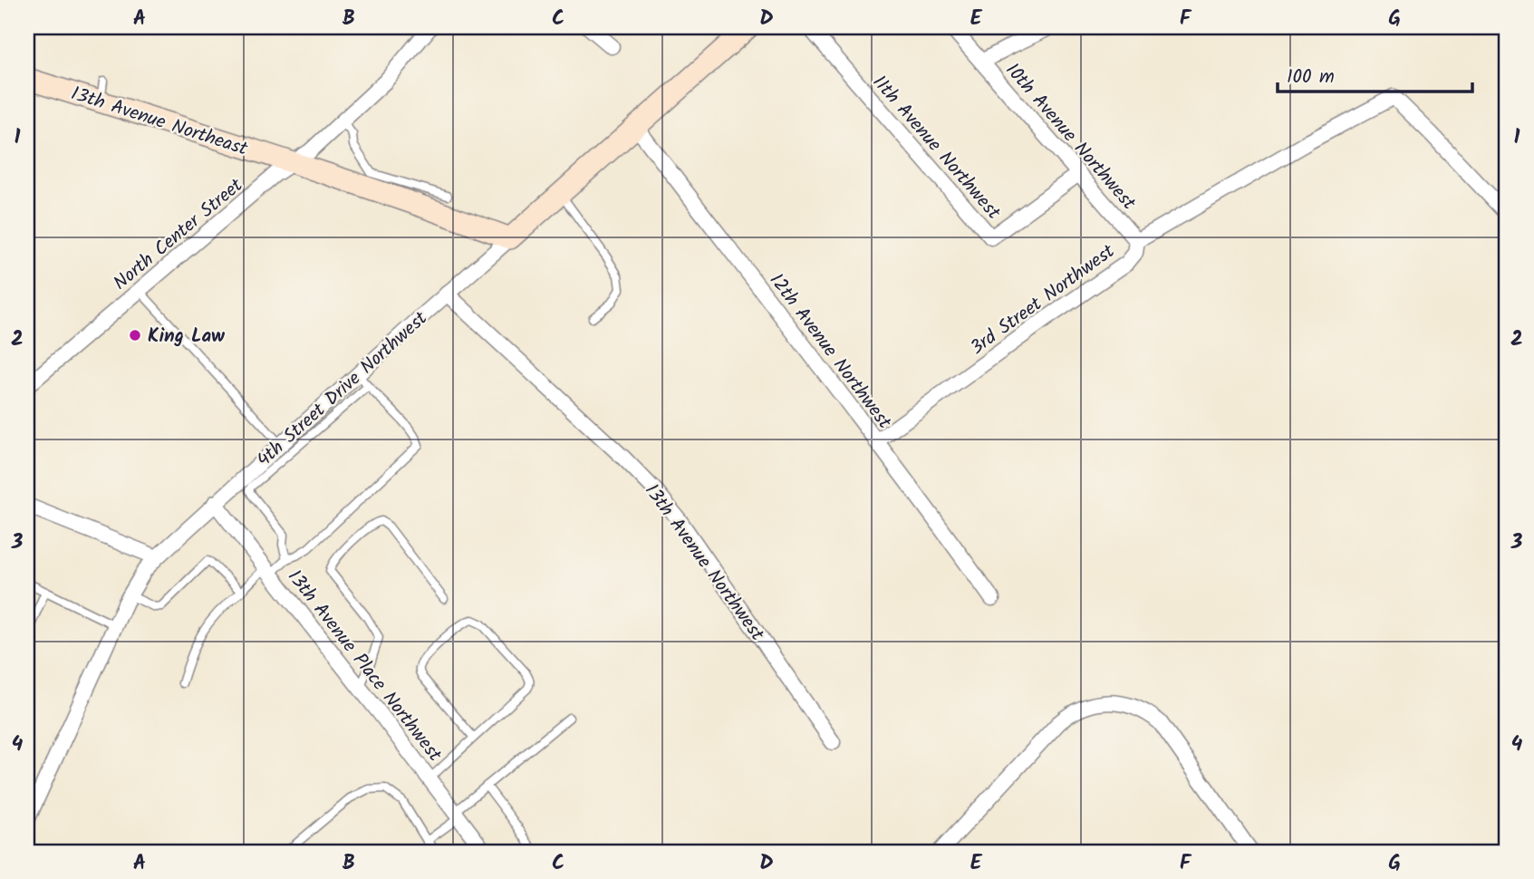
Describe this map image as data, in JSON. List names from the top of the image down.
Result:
{
  "streets": {
    "main road": ["13th Avenue Northeast", "4th Street Drive Northwest"],
    "street": [
      "10th Avenue Northwest",
      "11th Avenue Northwest",
      "North Center Street",
      "3rd Street Northwest",
      "12th Avenue Northwest",
      "13th Avenue Northwest",
      "13th Avenue Place Northwest"
    ]
  },
  "crossings": [
    ["13th Avenue Northeast", "North Center Street"],
    ["10th Avenue Northwest", "11th Avenue Northwest"],
    ["10th Avenue Northwest", "3rd Street Northwest"],
    ["3rd Street Northwest", "12th Avenue Northwest"],
    ["12th Avenue Northwest", "4th Street Drive Northwest"],
    ["4th Street Drive Northwest", "13th Avenue Northwest"],
    ["4th Street Drive Northwest", "13th Avenue Place Northwest"]
  ],
  "places": ["King Law"],
  "scale_bar": "100 m",
  "grid": {
    "columns": [
      "A",
      "B",
      "C",
      "D",
      "E",
      "F",
      "G"
    ],
    "rows": [
      "1",
      "2",
      "3",
      "4"
    ]
  }
}
